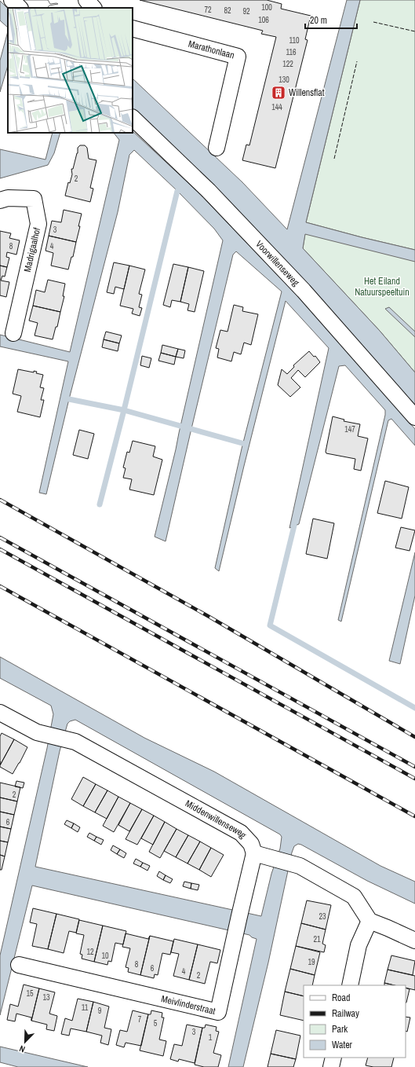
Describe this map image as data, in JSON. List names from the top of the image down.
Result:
{
  "streets": {
    "street": [
      "Marathonlaan",
      "Madrigaalhof",
      "Voorwillenseweg",
      "Middenwillenseweg",
      "Meivlinderstraat"
    ]
  },
  "crossings": [
    ["Middenwillenseweg", "Meivlinderstraat"]
  ],
  "parks": ["Het Eiland Natuurspeeltuin"],
  "places": {
    "building": ["Willensflat"]
  },
  "house_numbers": [
    "100",
    "72",
    "82",
    "92",
    "106",
    "110",
    "116",
    "122",
    "130",
    "144",
    "2",
    "3",
    "8",
    "4",
    "147",
    "2",
    "6",
    "23",
    "21",
    "12",
    "10",
    "19",
    "8",
    "6",
    "4",
    "2",
    "15",
    "13",
    "11",
    "9",
    "7",
    "5",
    "3",
    "1"
  ],
  "legend": [
    "Road",
    "Railway",
    "Park",
    "Water"
  ],
  "scale_bar": "20 m",
  "north": "bottom left"
}
